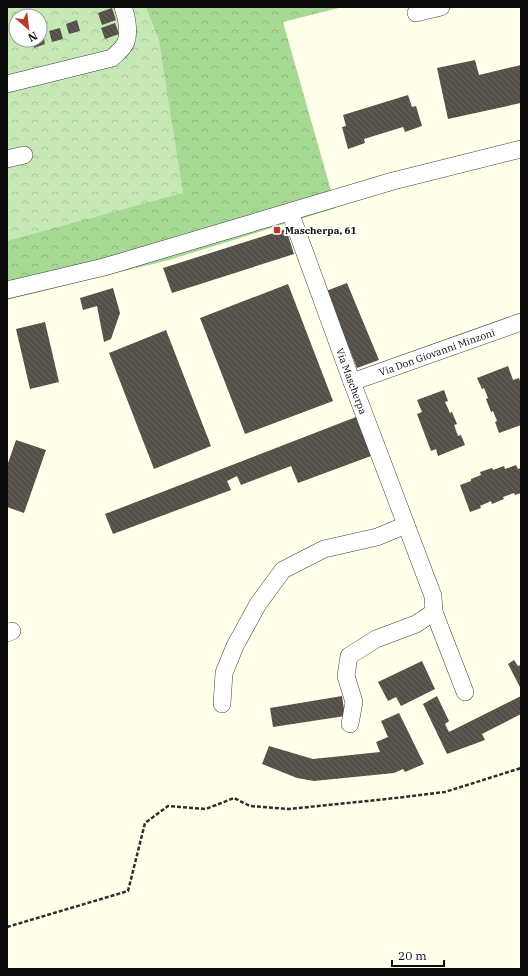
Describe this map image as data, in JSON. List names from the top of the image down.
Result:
{
  "streets": {
    "street": ["Via Don Giovanni Minzoni", "Via Mascherpa"]
  },
  "crossings": [
    ["Via Don Giovanni Minzoni", "Via Mascherpa"]
  ],
  "places": {
    "transit": ["Mascherpa, 61"]
  },
  "scale_bar": "20 m",
  "north": "bottom right"
}
